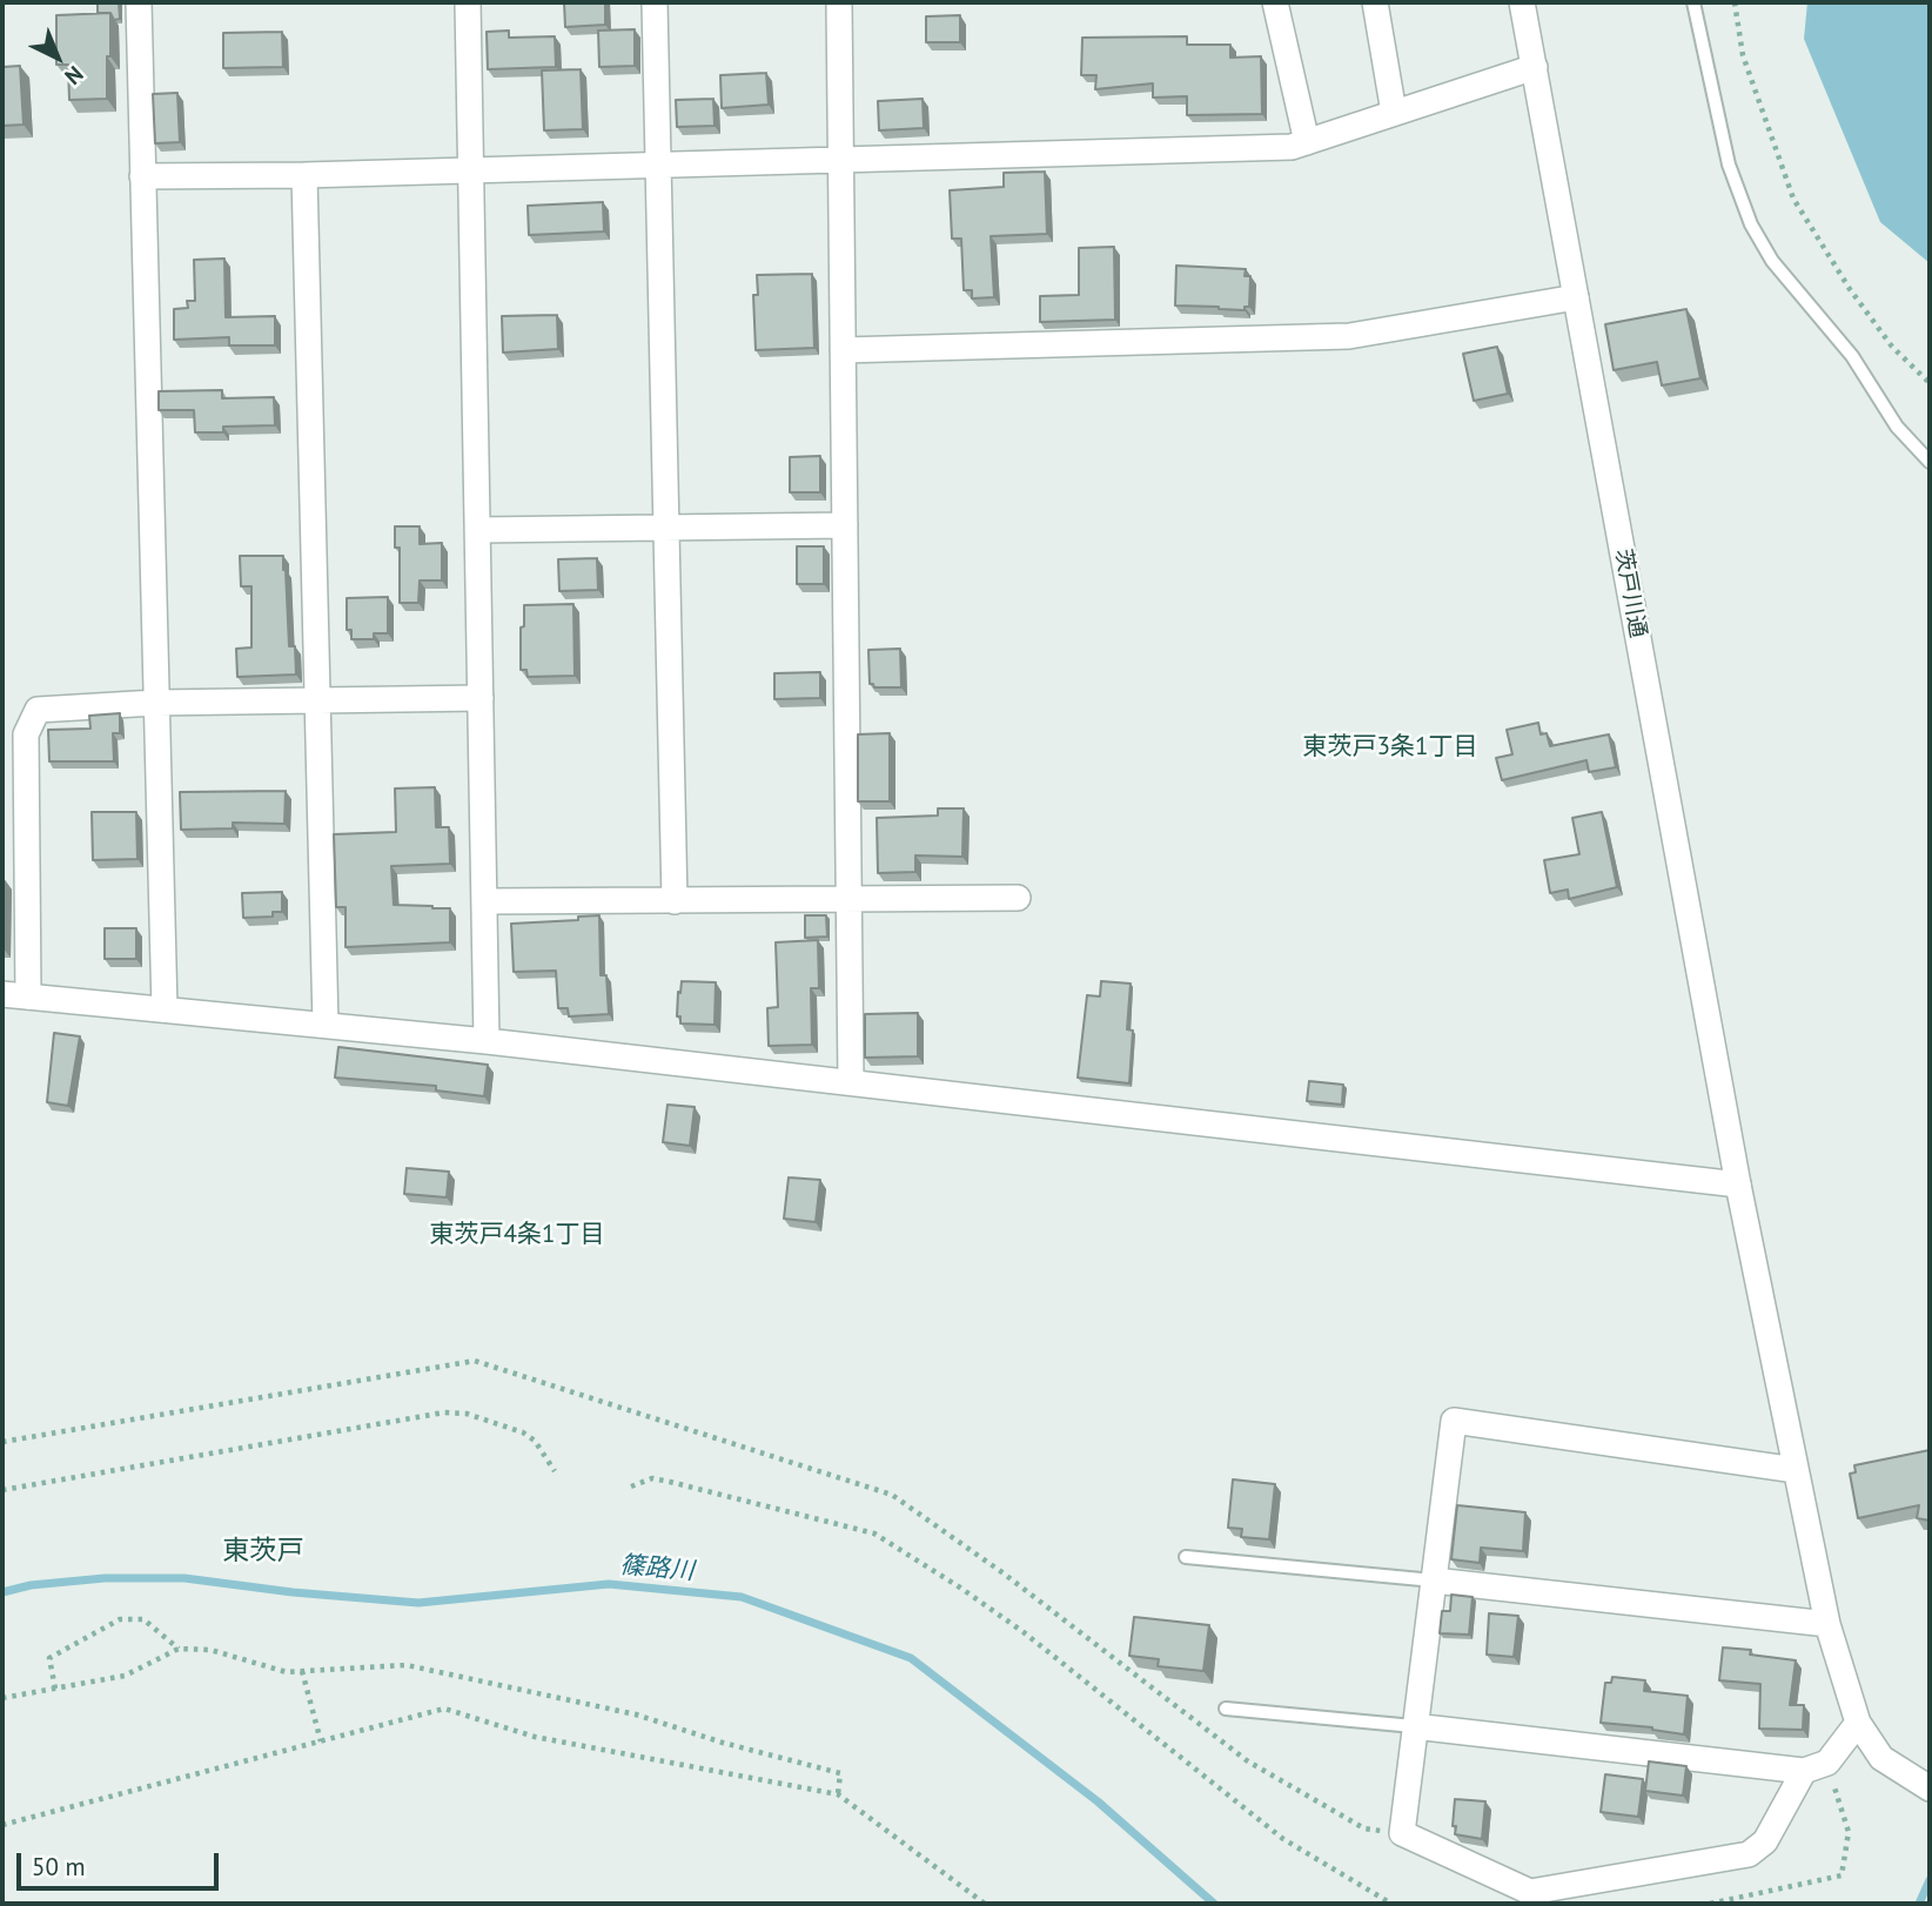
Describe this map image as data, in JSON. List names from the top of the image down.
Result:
{
  "streets": {
    "street": ["茨戸川通"]
  },
  "districts": ["東茨戸3条1丁目", "東茨戸4条1丁目", "東茨戸"],
  "water": ["篠路川"],
  "scale_bar": "50 m",
  "north": "bottom right"
}
